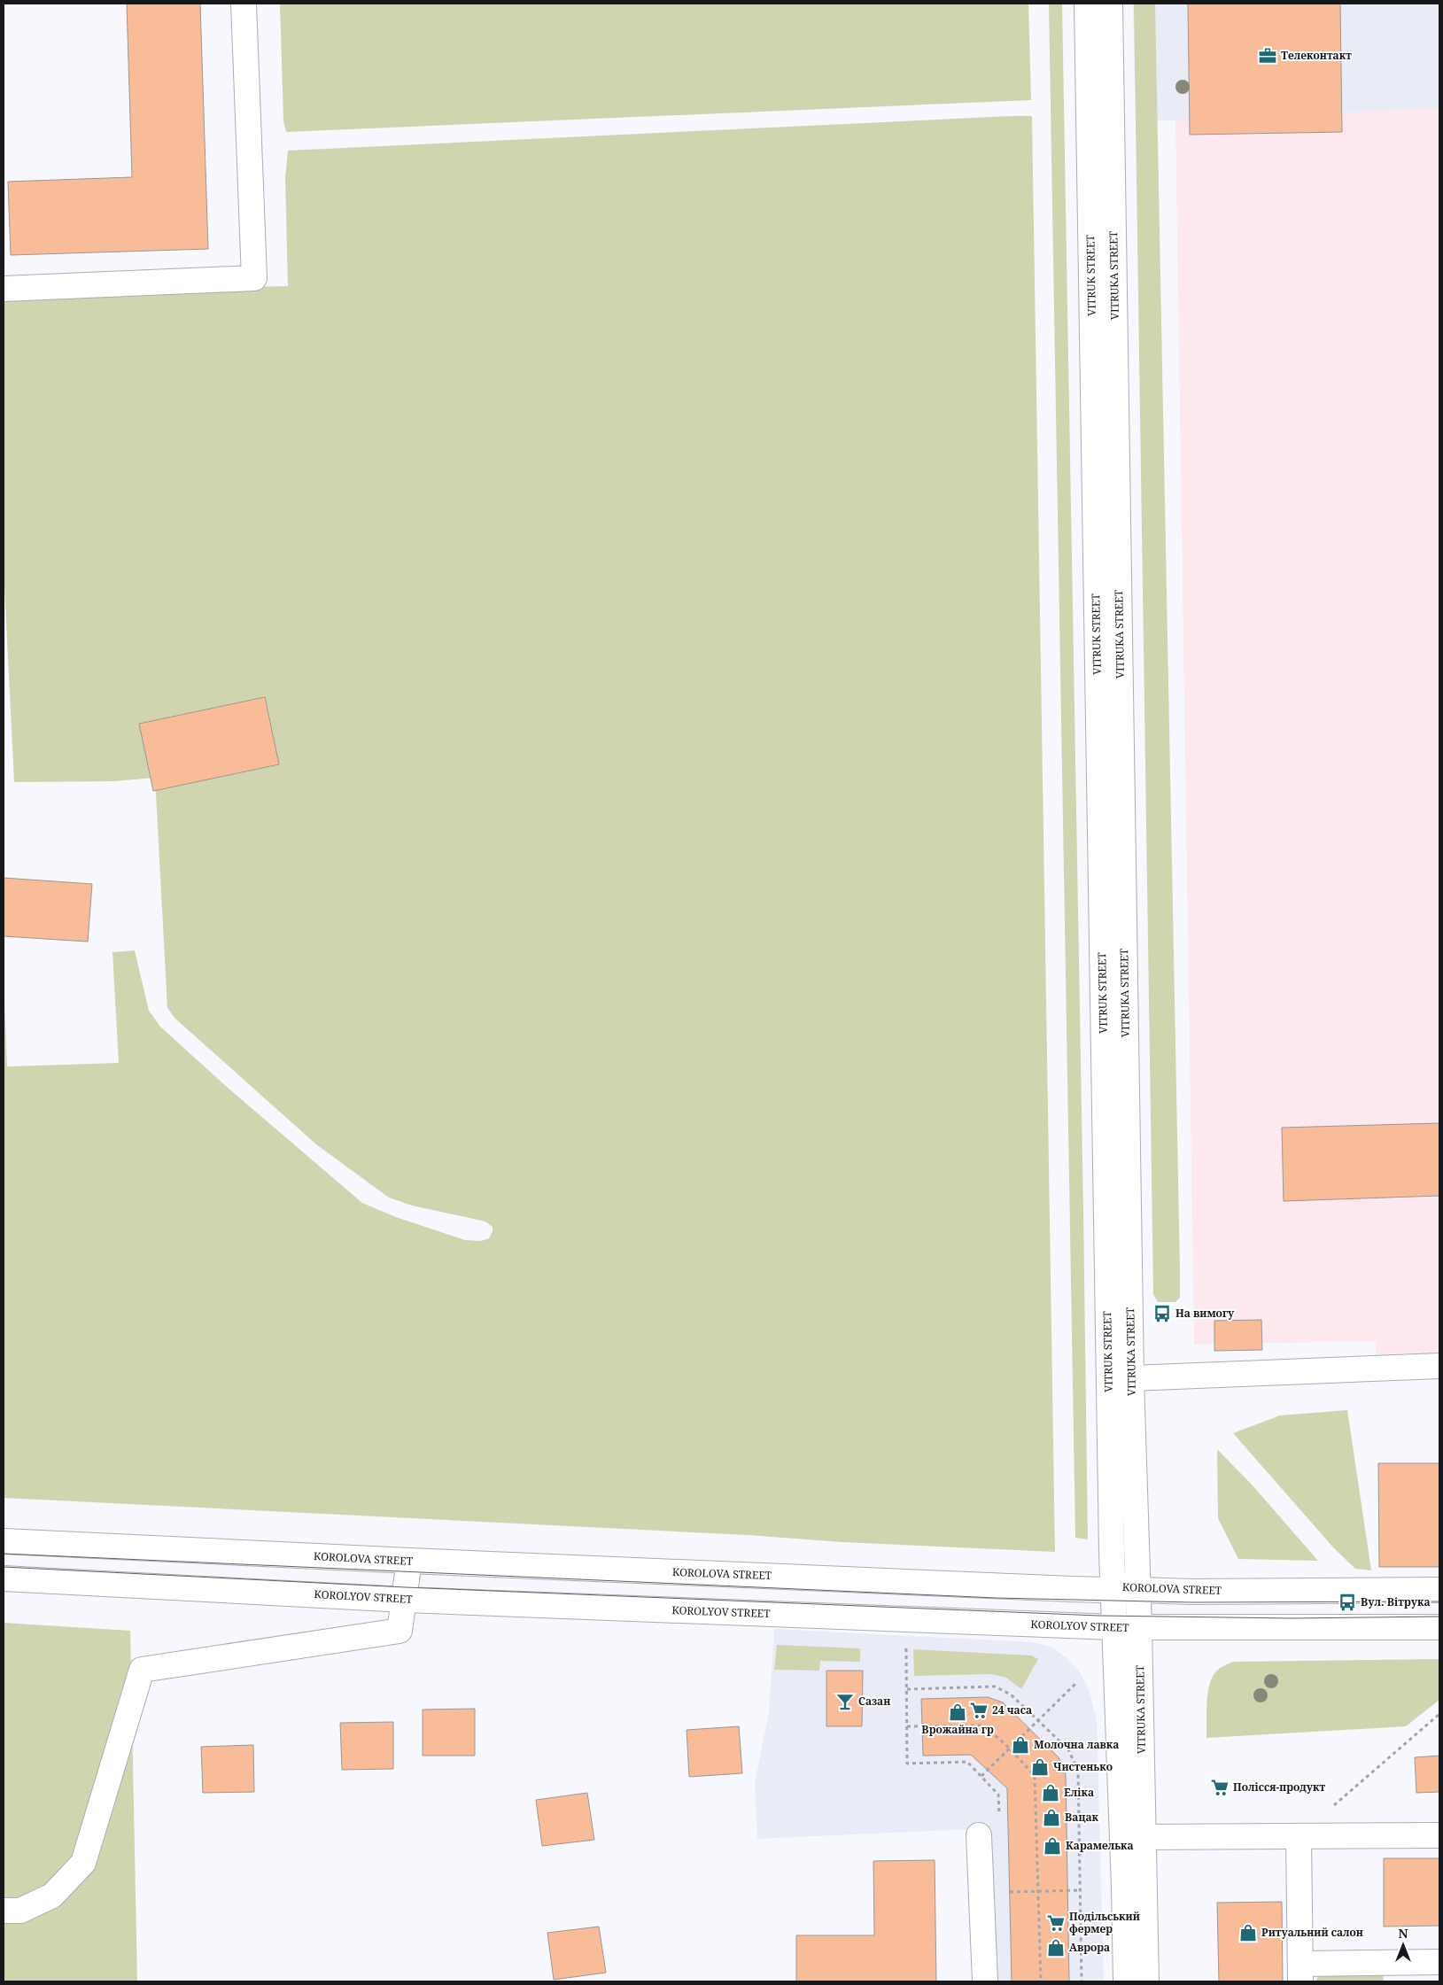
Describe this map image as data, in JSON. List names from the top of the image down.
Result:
{
  "streets": {
    "main road": [
      "VITRUK STREET",
      "VITRUKA STREET",
      "KOROLOVA STREET",
      "KOROLYOV STREET"
    ]
  },
  "crossings": [
    ["VITRUK STREET", "KOROLOVA STREET"],
    ["VITRUK STREET", "KOROLYOV STREET"],
    ["VITRUKA STREET", "KOROLOVA STREET"],
    ["VITRUKA STREET", "KOROLYOV STREET"]
  ],
  "places": {
    "office": ["Телеконтакт"],
    "bus stop": ["На вимогу", "Вул. Вітрука"],
    "bar": ["Сазан"],
    "supermarket": ["24 часа", "Полісся-продукт", "Подільський фермер"],
    "shop": [
      "Врожайна гр",
      "Молочна лавка",
      "Чистенько",
      "Еліка",
      "Вацак",
      "Карамелька",
      "Ритуальний салон",
      "Аврора"
    ]
  },
  "north": "top"
}
